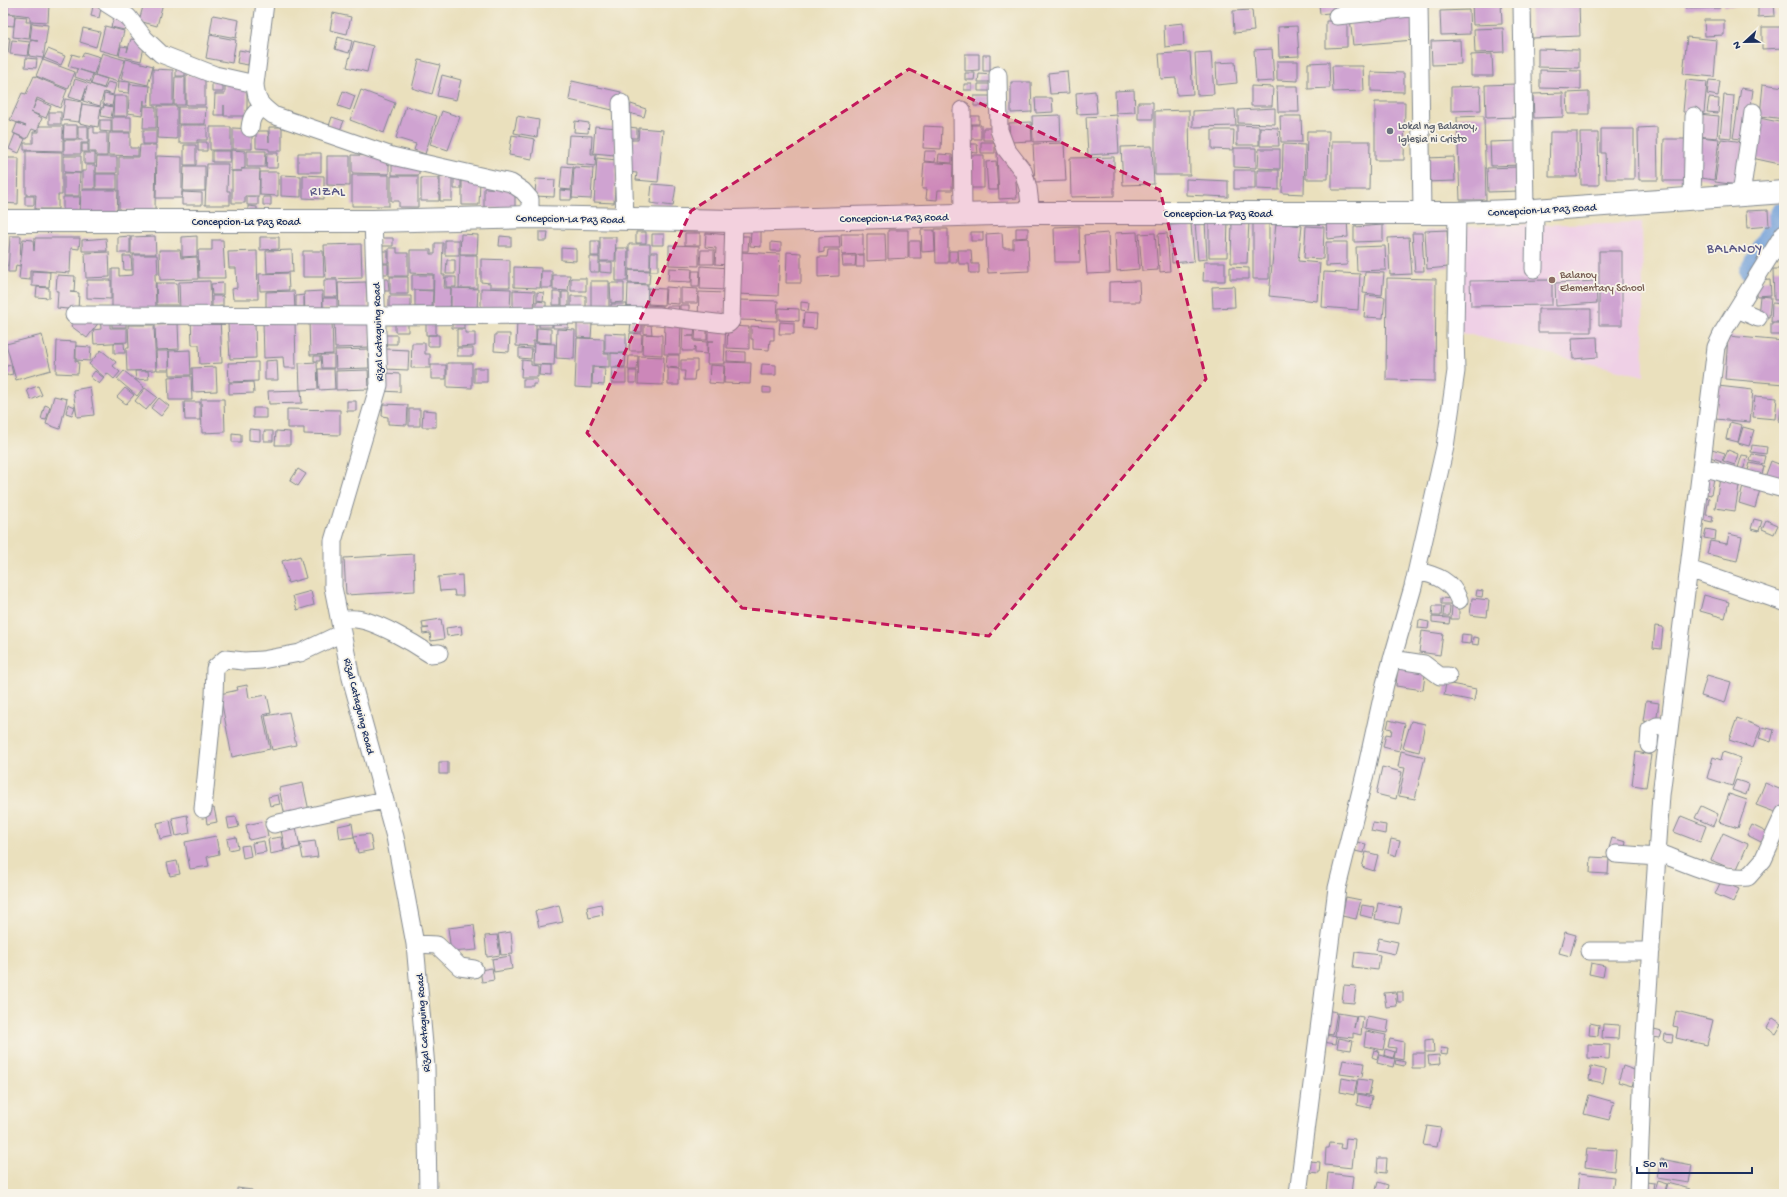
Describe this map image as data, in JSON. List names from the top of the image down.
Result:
{
  "streets": {
    "main road": ["Concepcion-La Paz Road"],
    "street": ["Rizal Cataguing Road"]
  },
  "crossings": [
    ["Concepcion-La Paz Road", "Rizal Cataguing Road"]
  ],
  "districts": ["RIZAL", "BALANOY"],
  "places": ["Lokal ng Balanoy, Iglesia ni Cristo", "Balanoy Elementary School"],
  "scale_bar": "50 m",
  "north": "left"
}
